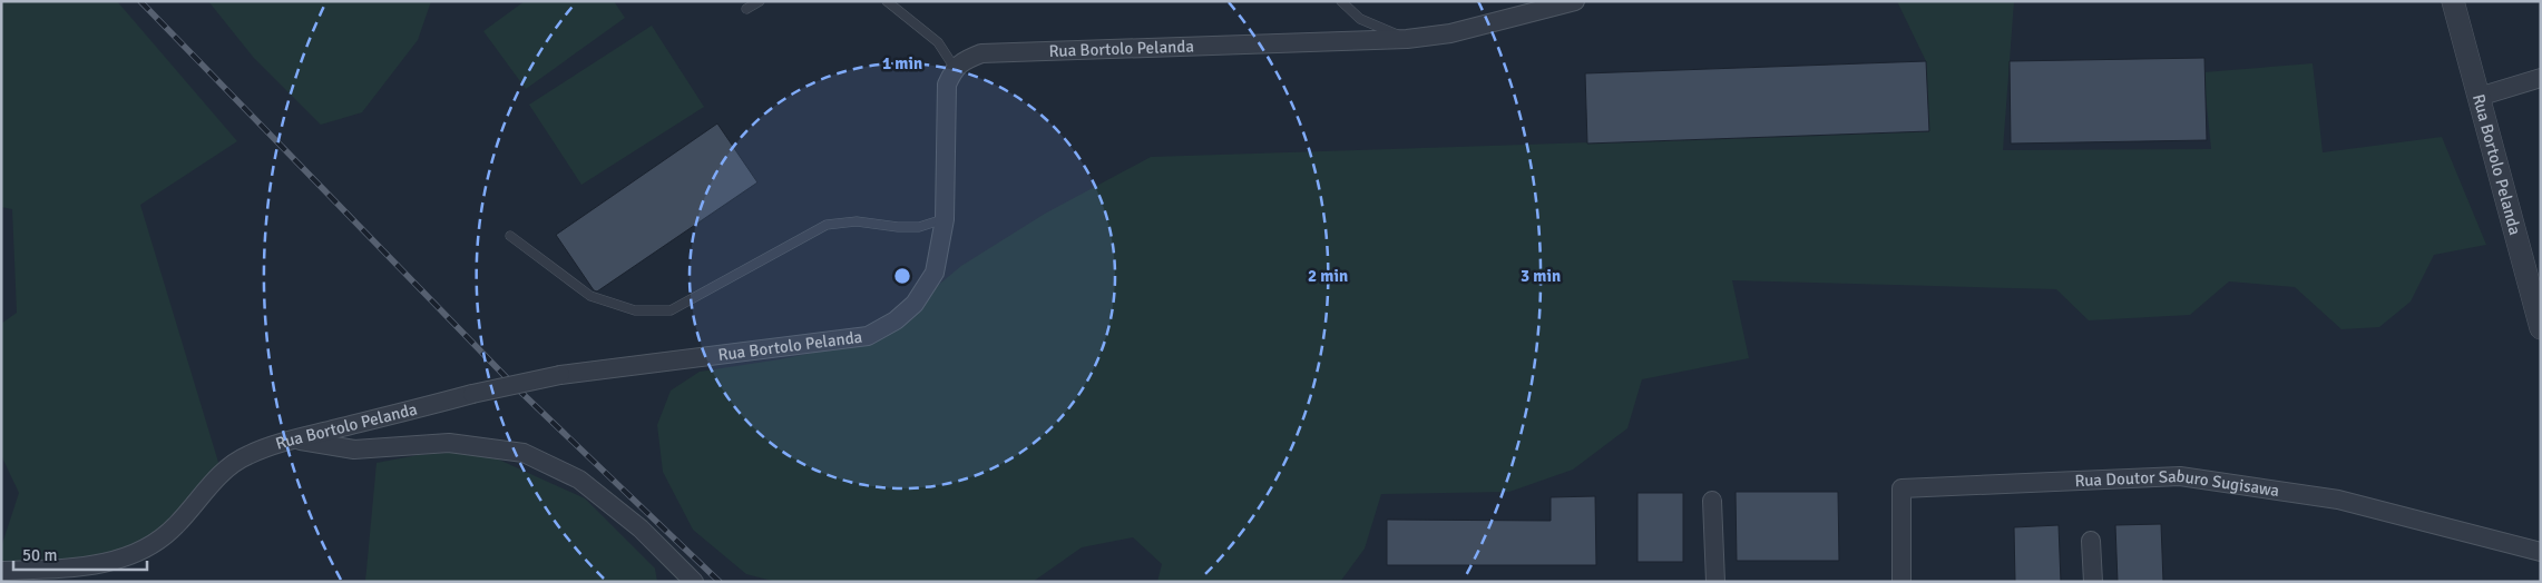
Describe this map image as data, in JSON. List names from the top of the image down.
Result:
{
  "streets": {
    "street": ["Rua Bortolo Pelanda", "Rua Doutor Saburo Sugisawa"]
  },
  "scale_bar": "50 m",
  "rings": ["1 min", "2 min", "3 min"]
}
